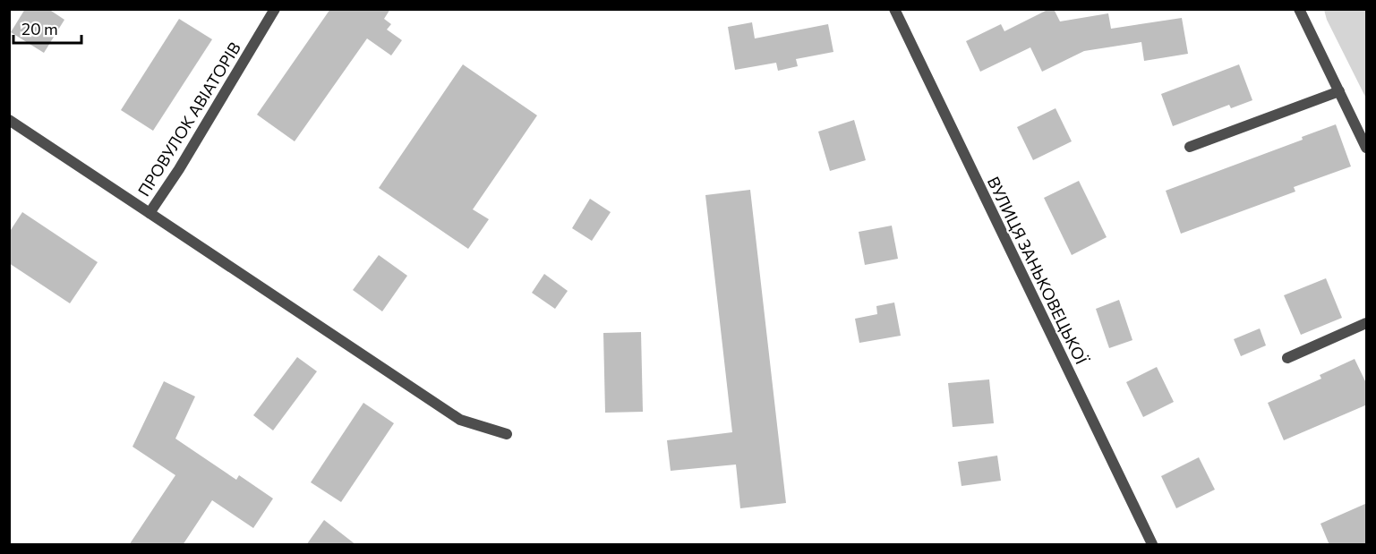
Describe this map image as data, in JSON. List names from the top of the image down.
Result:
{
  "streets": {
    "street": ["ПРОВУЛОК АВІАТОРІВ", "ВУЛИЦЯ ЗАНЬКОВЕЦЬКОЇ"]
  },
  "scale_bar": "20 m"
}
